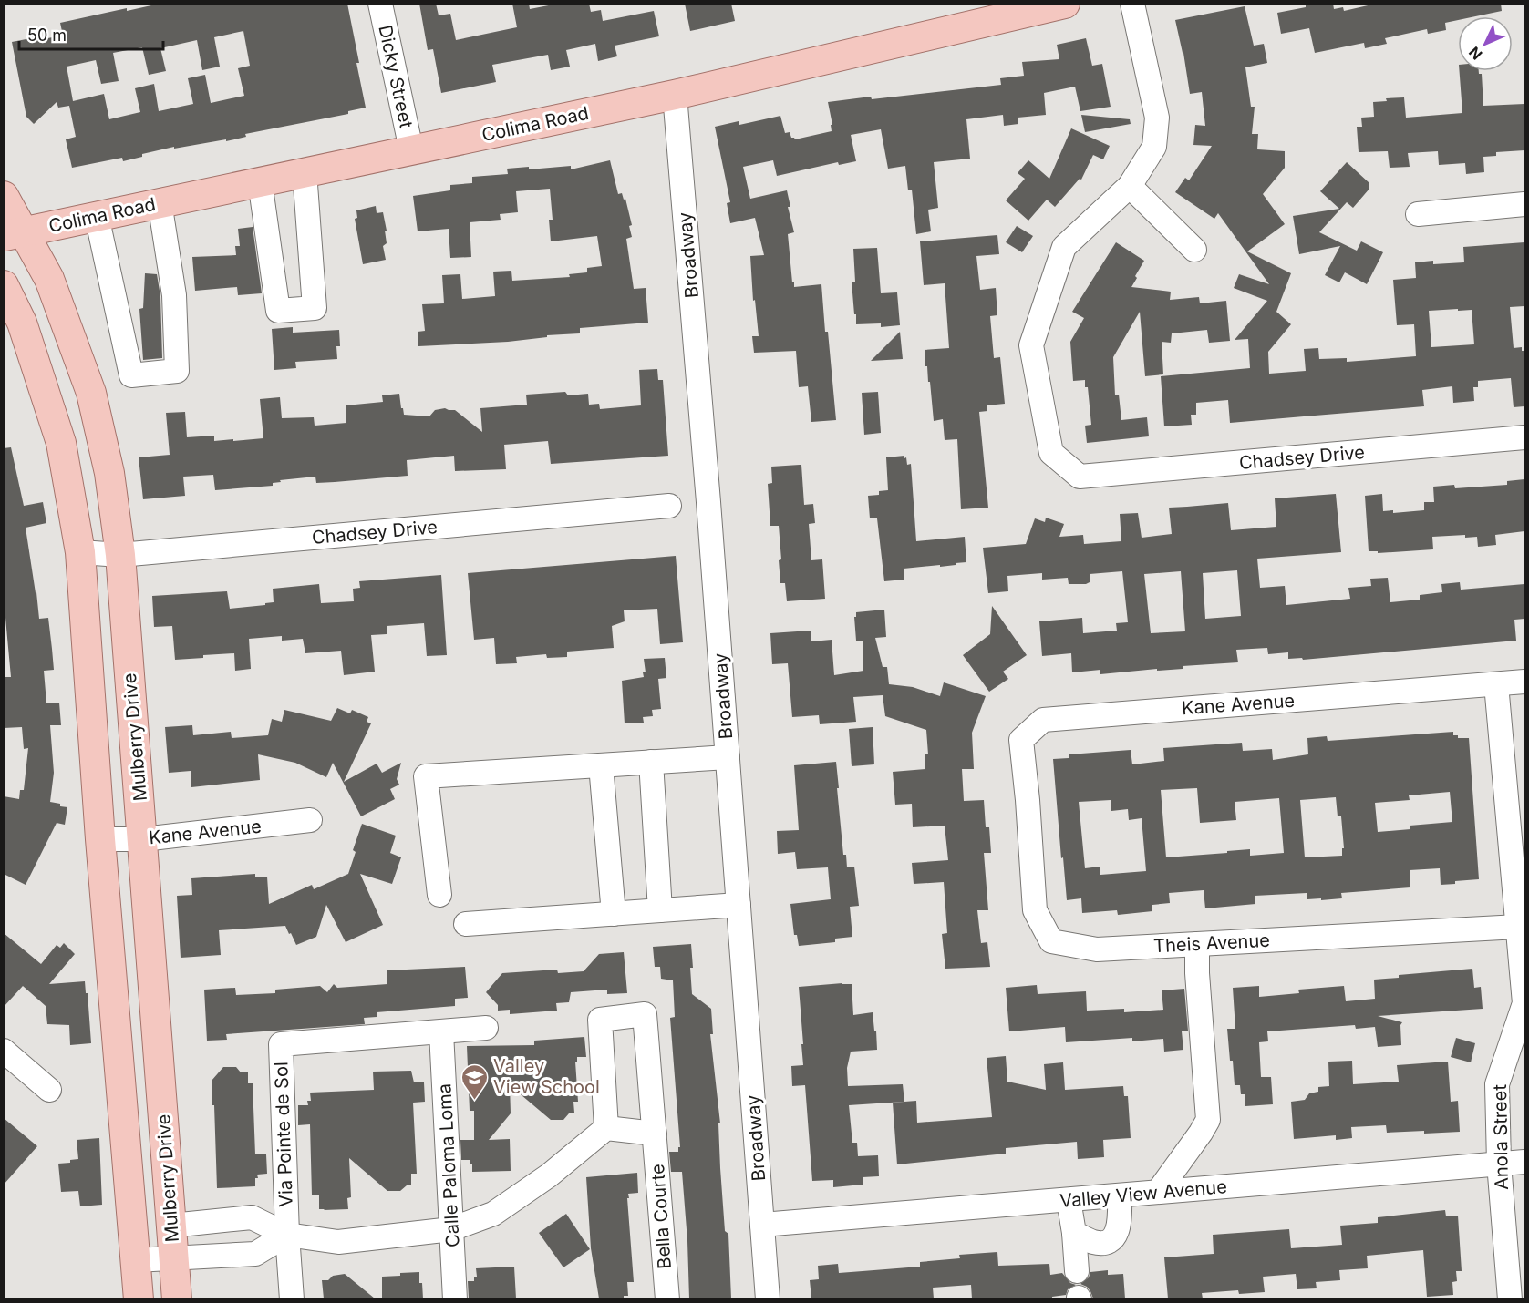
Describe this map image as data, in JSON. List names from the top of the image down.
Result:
{
  "streets": {
    "main road": ["Colima Road", "Mulberry Drive"],
    "street": [
      "Dicky Street",
      "Broadway",
      "Chadsey Drive",
      "Kane Avenue",
      "Theis Avenue",
      "Via Pointe de Sol",
      "Anola Street",
      "Calle Paloma Loma",
      "Valley View Avenue",
      "Bella Courte"
    ]
  },
  "crossings": [
    ["Dicky Street", "Colima Road"],
    ["Colima Road", "Broadway"],
    ["Colima Road", "Mulberry Drive"],
    ["Broadway", "Valley View Avenue"],
    ["Chadsey Drive", "Mulberry Drive"],
    ["Kane Avenue", "Mulberry Drive"],
    ["Kane Avenue", "Theis Avenue"],
    ["Kane Avenue", "Anola Street"],
    ["Theis Avenue", "Anola Street"],
    ["Via Pointe de Sol", "Calle Paloma Loma"],
    ["Anola Street", "Valley View Avenue"]
  ],
  "places": {
    "school or university": ["Valley View School"]
  },
  "scale_bar": "50 m",
  "north": "bottom left"
}
